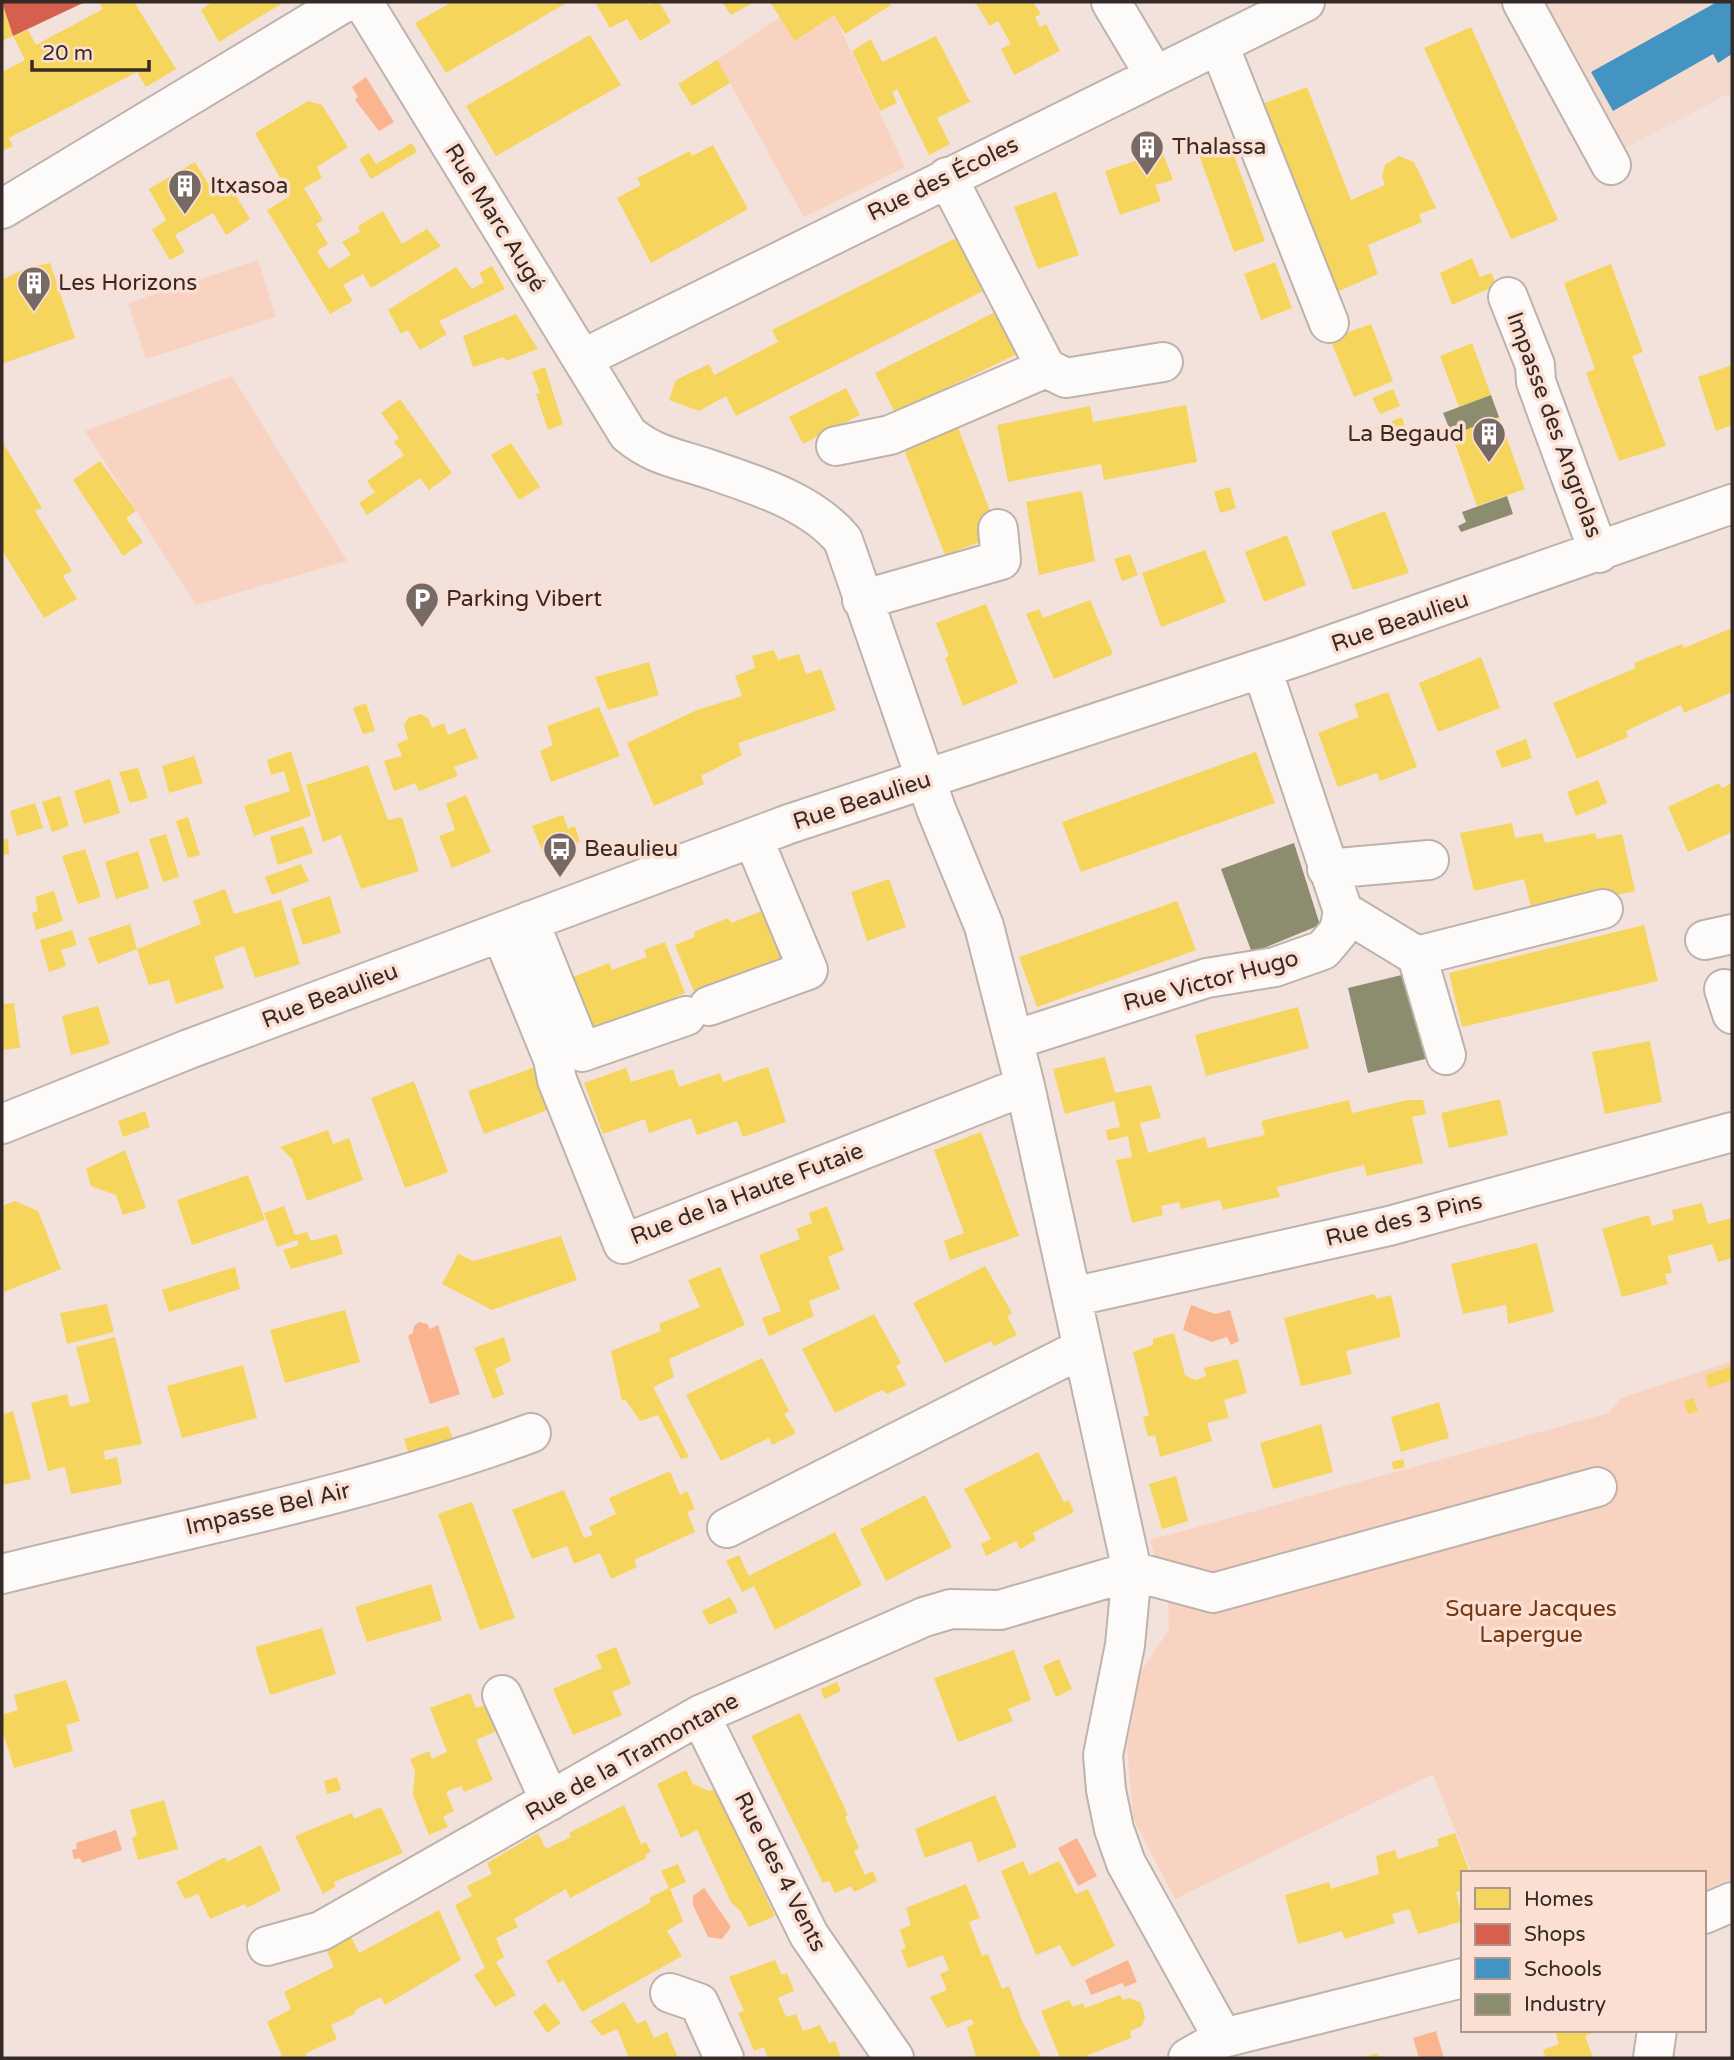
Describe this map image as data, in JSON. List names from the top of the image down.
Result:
{
  "streets": {
    "street": [
      "Rue des Écoles",
      "Rue Marc Augé",
      "Impasse des Angrolas",
      "Rue Beaulieu",
      "Rue Victor Hugo",
      "Rue de la Haute Futaie",
      "Rue des 3 Pins",
      "Impasse Bel Air",
      "Rue de la Tramontane",
      "Rue des 4 Vents"
    ]
  },
  "crossings": [
    ["Rue des Écoles", "Rue Marc Augé"],
    ["Impasse des Angrolas", "Rue Beaulieu"],
    ["Rue Beaulieu", "Rue de la Haute Futaie"],
    ["Rue de la Tramontane", "Rue des 4 Vents"]
  ],
  "parks": ["Square Jacques Lapergue"],
  "places": {
    "building": [
      "Thalassa",
      "Itxasoa",
      "Les Horizons",
      "La Begaud"
    ],
    "parking": ["Parking Vibert"],
    "bus stop": ["Beaulieu"]
  },
  "legend": [
    "Homes",
    "Shops",
    "Schools",
    "Industry"
  ],
  "scale_bar": "20 m"
}
